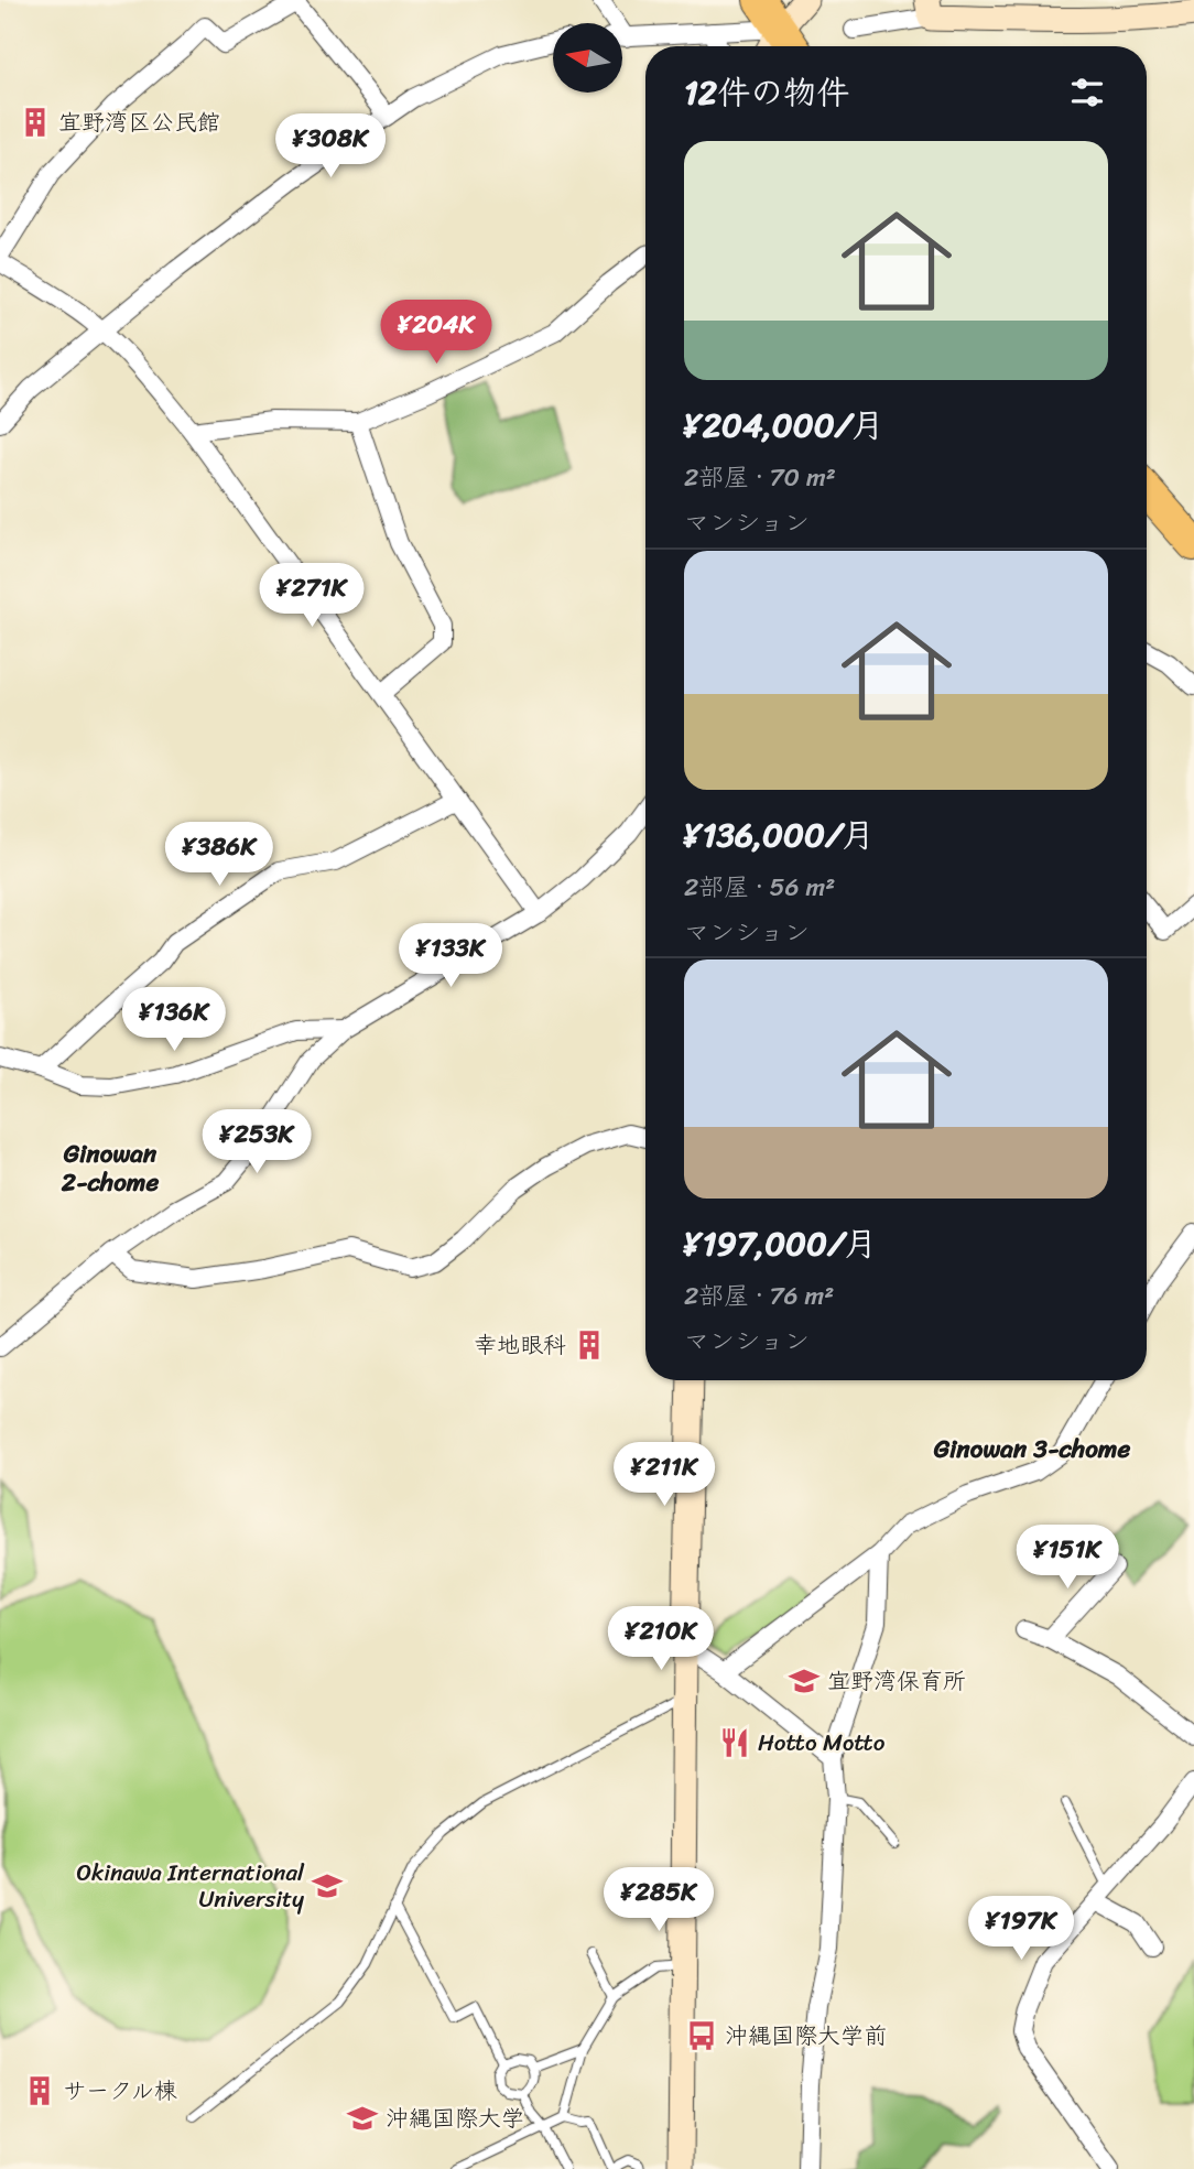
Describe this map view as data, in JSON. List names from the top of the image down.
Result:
{
  "districts": ["Ginowan 2-chome", "Ginowan 3-chome"],
  "places": {
    "building": ["宜野湾区公民館", "幸地眼科", "サークル棟"],
    "school or university": ["宜野湾保育所", "Okinawa International University", "沖縄国際大学"],
    "restaurant": ["Hotto Motto"],
    "bus stop": ["沖縄国際大学前"]
  },
  "north": "left",
  "page": {
    "heading": "12件の物件",
    "price": [
      "¥308K",
      "¥204K",
      "¥271K",
      "¥386K",
      "¥133K",
      "¥136K",
      "¥253K",
      "¥211K",
      "¥151K",
      "¥210K",
      "¥285K",
      "¥197K"
    ],
    "list": [
      {
        "name": "¥204,000/月",
        "note": "2部屋 · 70 m² · マンション"
      },
      {
        "name": "¥136,000/月",
        "note": "2部屋 · 56 m² · マンション"
      },
      {
        "name": "¥197,000/月",
        "note": "2部屋 · 76 m² · マンション"
      }
    ]
  }
}
